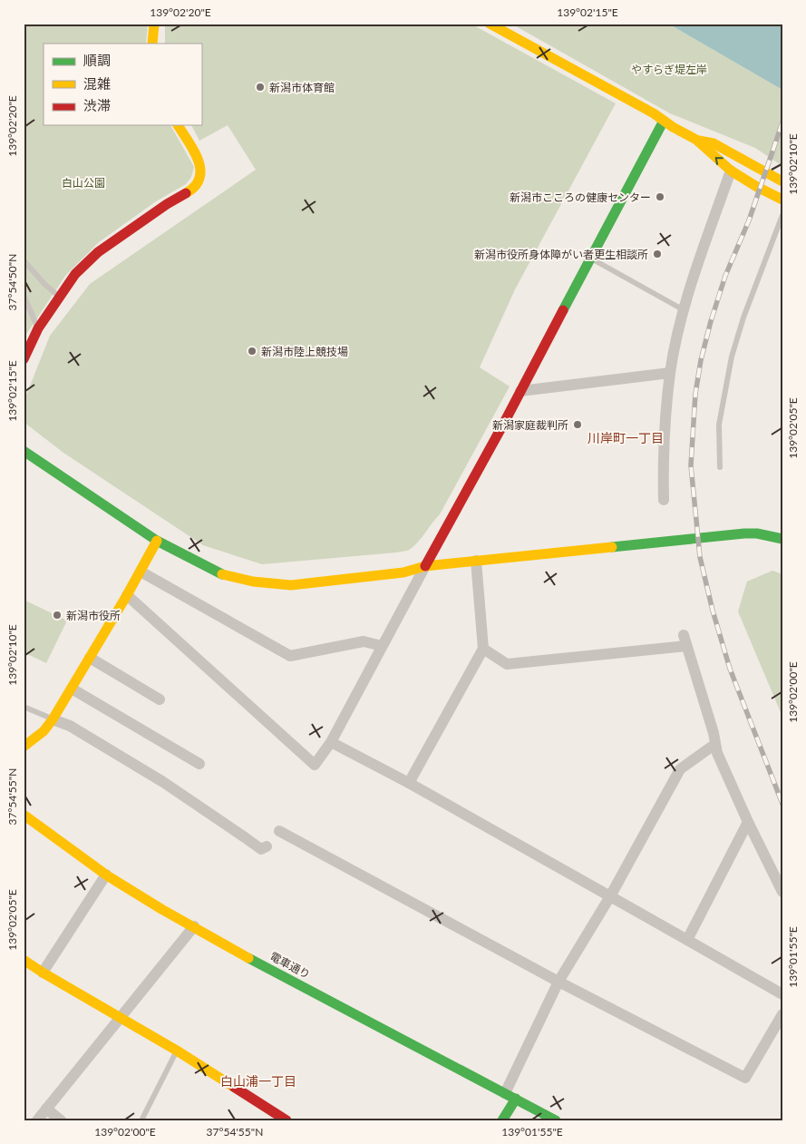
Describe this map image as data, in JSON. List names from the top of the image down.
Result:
{
  "streets": {
    "street": ["電車通り"]
  },
  "districts": ["川岸町一丁目", "白山浦一丁目"],
  "parks": ["やすらぎ堤左岸", "白山公園"],
  "places": [
    "新潟市体育館",
    "新潟市こころの健康センター",
    "新潟市役所身体障がい者更生相談所",
    "新潟市陸上競技場",
    "新潟家庭裁判所",
    "新潟市役所"
  ],
  "legend": ["順調", "混雑", "渋滞"],
  "coordinates": [
    "139°02'20\"E",
    "139°02'15\"E",
    "139°02'10\"E",
    "37°54'50\"N",
    "139°02'05\"E",
    "139°02'00\"E",
    "37°54'55\"N",
    "139°01'55\"E"
  ]
}
